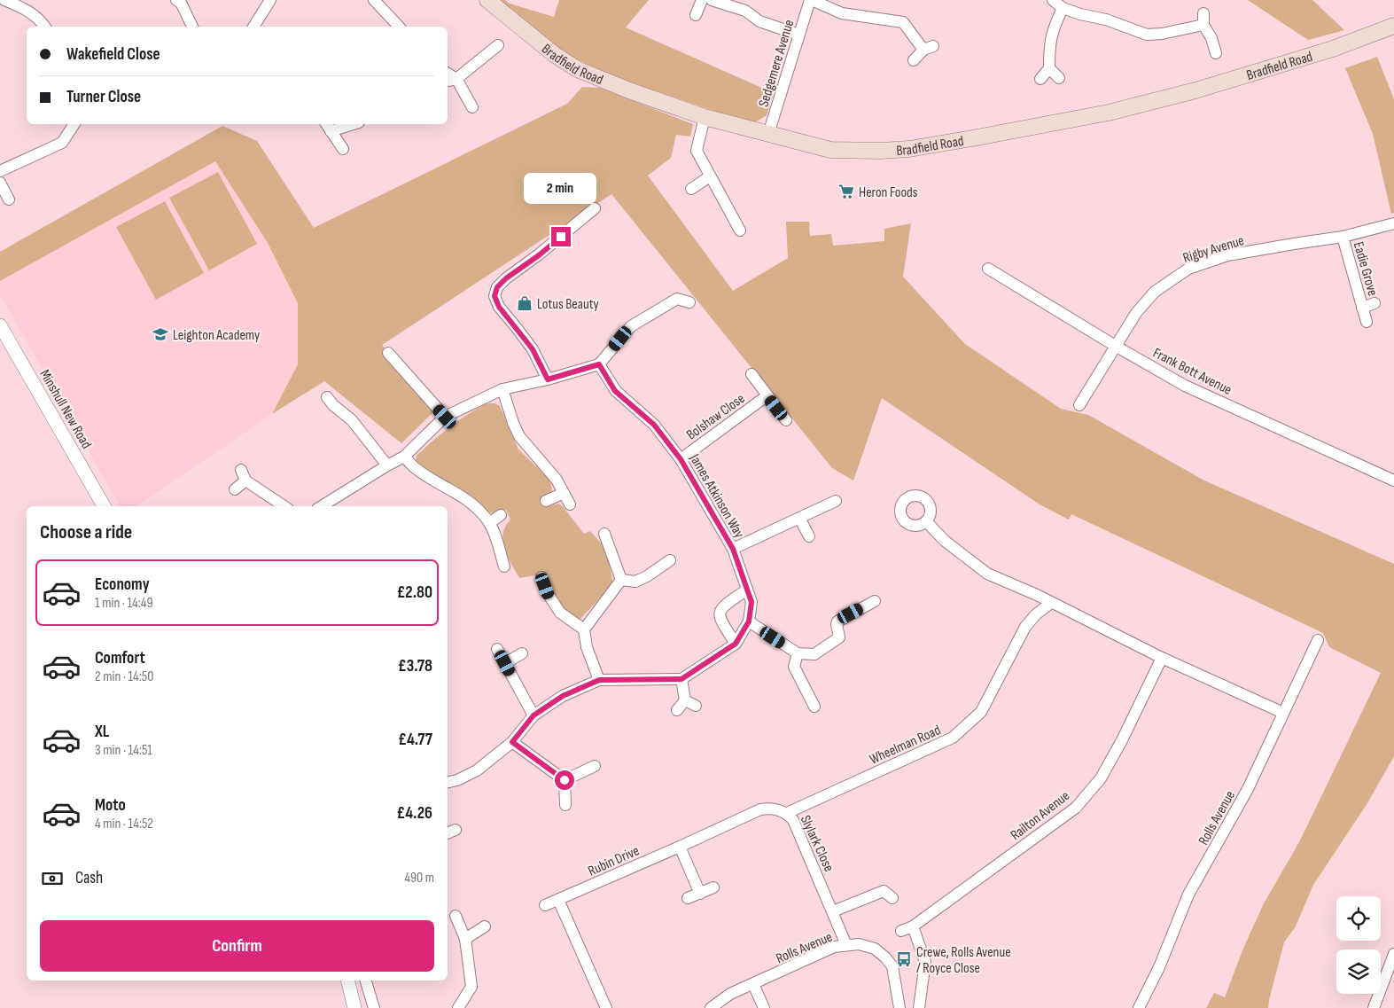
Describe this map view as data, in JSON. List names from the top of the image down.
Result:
{
  "streets": {
    "main road": ["Bradfield Road"],
    "street": [
      "Sedgemere Avenue",
      "Rigby Avenue",
      "Eadie Grove",
      "Frank Bott Avenue",
      "Minshull New Road",
      "Bolshaw Close",
      "James Atkinson Way",
      "Wheelman Road",
      "Railton Avenue",
      "Rolls Avenue",
      "Slylark Close",
      "Rubin Drive"
    ]
  },
  "crossings": [
    ["Bradfield Road", "Sedgemere Avenue"],
    ["Rigby Avenue", "Eadie Grove"],
    ["Rigby Avenue", "Frank Bott Avenue"],
    ["Bolshaw Close", "James Atkinson Way"],
    ["Wheelman Road", "Slylark Close"],
    ["Rolls Avenue", "Slylark Close"],
    ["Slylark Close", "Rubin Drive"]
  ],
  "places": {
    "supermarket": ["Heron Foods"],
    "shop": ["Lotus Beauty"],
    "school or university": ["Leighton Academy"],
    "bus stop": ["Crewe, Rolls Avenue / Royce Close"]
  },
  "page": {
    "banner": ["Wakefield Close", "Turner Close"],
    "bubble": "2 min",
    "heading": "Choose a ride",
    "list": [
      {
        "name": "Economy",
        "note": "1 min · 14:49",
        "value": "£2.80"
      },
      {
        "name": "Comfort",
        "note": "2 min · 14:50",
        "value": "£3.78"
      },
      {
        "name": "XL",
        "note": "3 min · 14:51",
        "value": "£4.77"
      },
      {
        "name": "Moto",
        "note": "4 min · 14:52",
        "value": "£4.26"
      }
    ],
    "pay": ["Cash", "490 m"],
    "buttons": "Confirm"
  }
}
